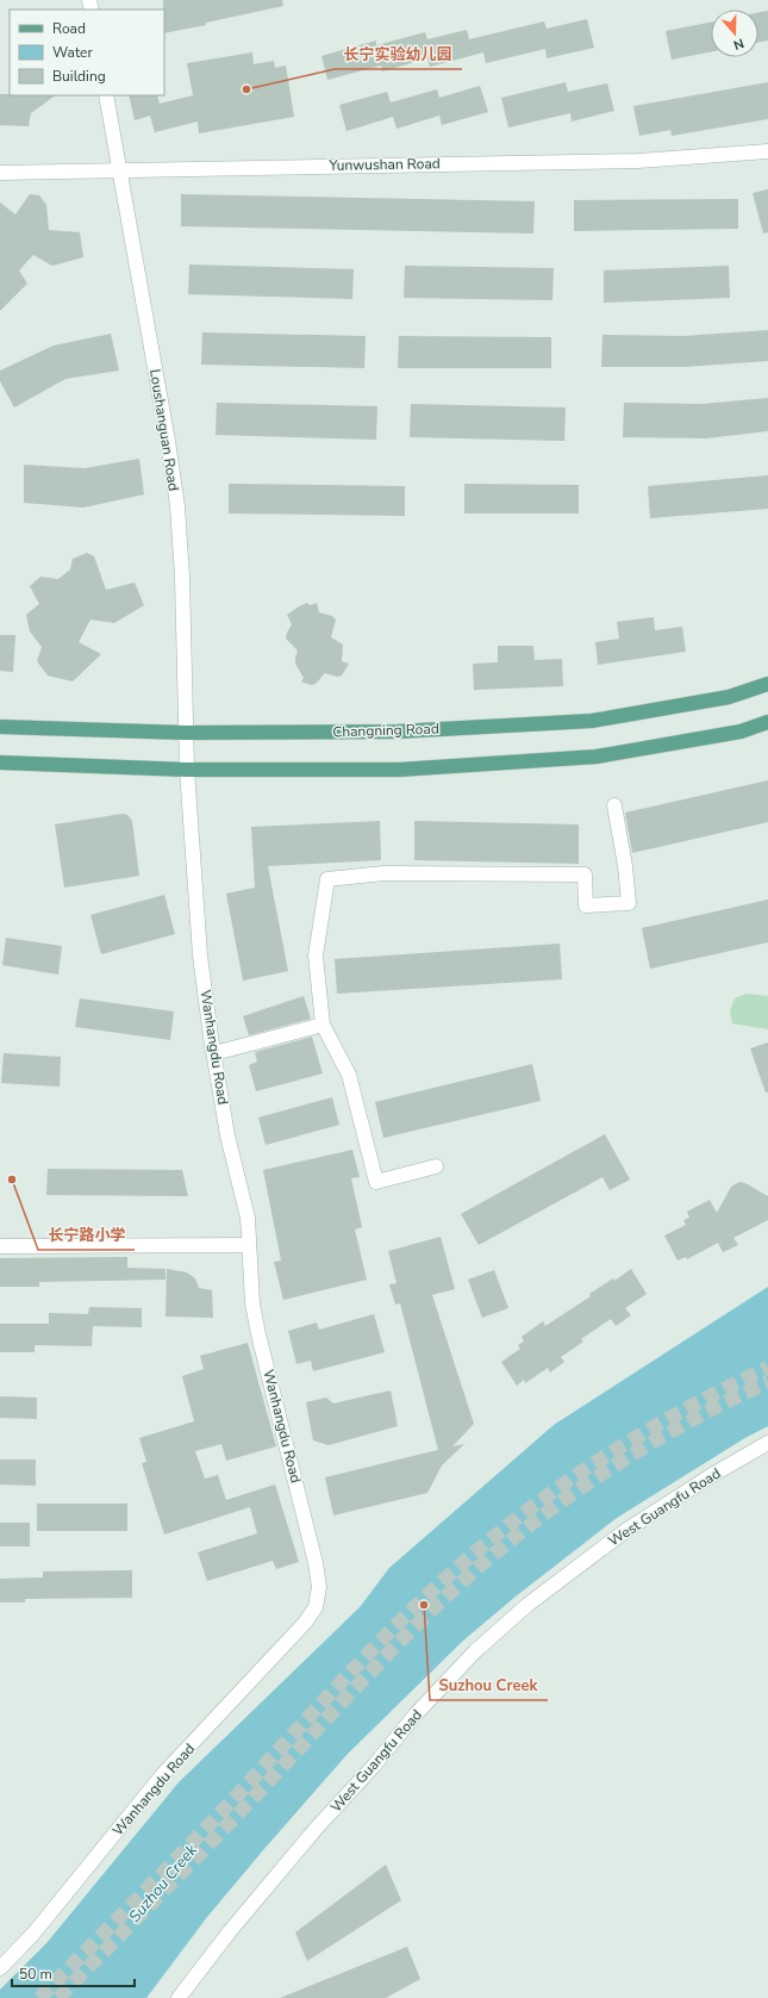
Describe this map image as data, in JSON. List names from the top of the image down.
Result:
{
  "streets": {
    "main road": ["Changning Road"],
    "street": [
      "Yunwushan Road",
      "Loushanguan Road",
      "Wanhangdu Road",
      "West Guangfu Road"
    ]
  },
  "crossings": [
    ["Yunwushan Road", "Loushanguan Road"],
    ["Loushanguan Road", "Changning Road"],
    ["Loushanguan Road", "Wanhangdu Road"]
  ],
  "water": ["Suzhou Creek"],
  "places": ["长宁实验幼儿园", "长宁路小学", "Suzhou Creek"],
  "legend": ["Road", "Water", "Building"],
  "scale_bar": "50 m",
  "north": "bottom"
}
